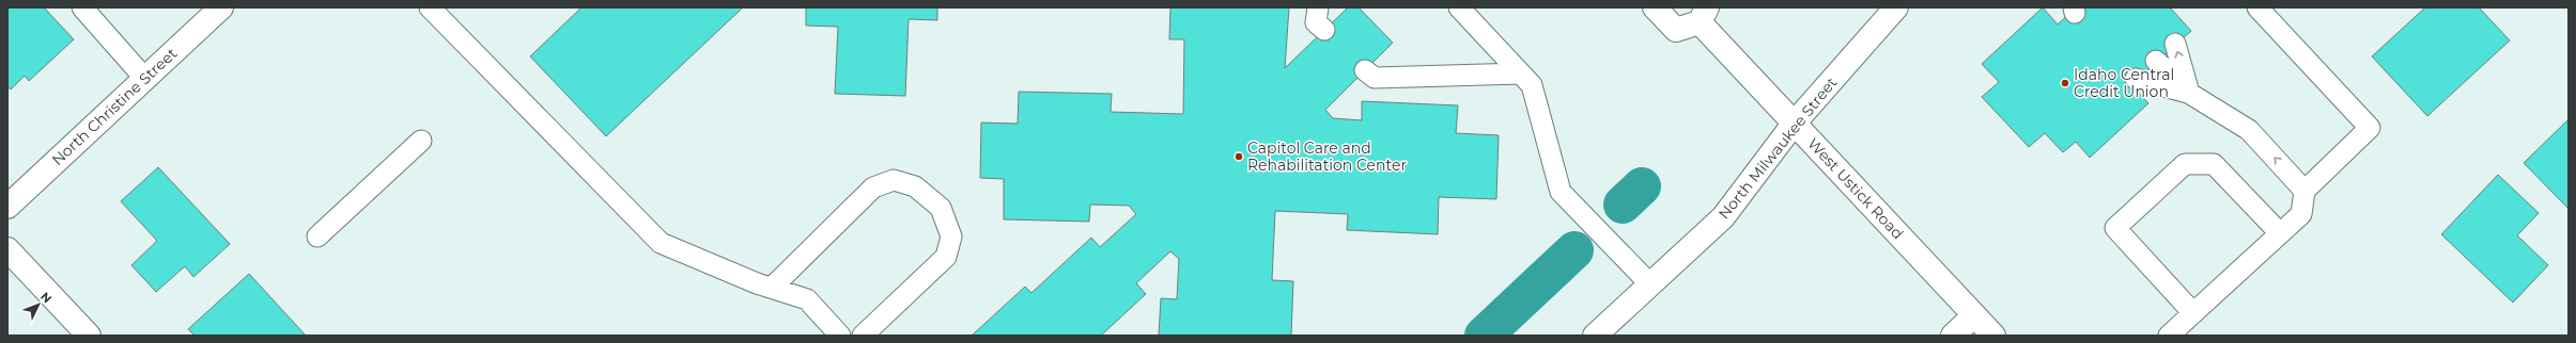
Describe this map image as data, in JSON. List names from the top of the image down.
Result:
{
  "streets": {
    "main road": ["North Christine Street", "North Milwaukee Street", "West Ustick Road"]
  },
  "crossings": [
    ["North Milwaukee Street", "West Ustick Road"]
  ],
  "places": ["Idaho Central Credit Union", "Capitol Care and Rehabilitation Center"],
  "north": "top right"
}
